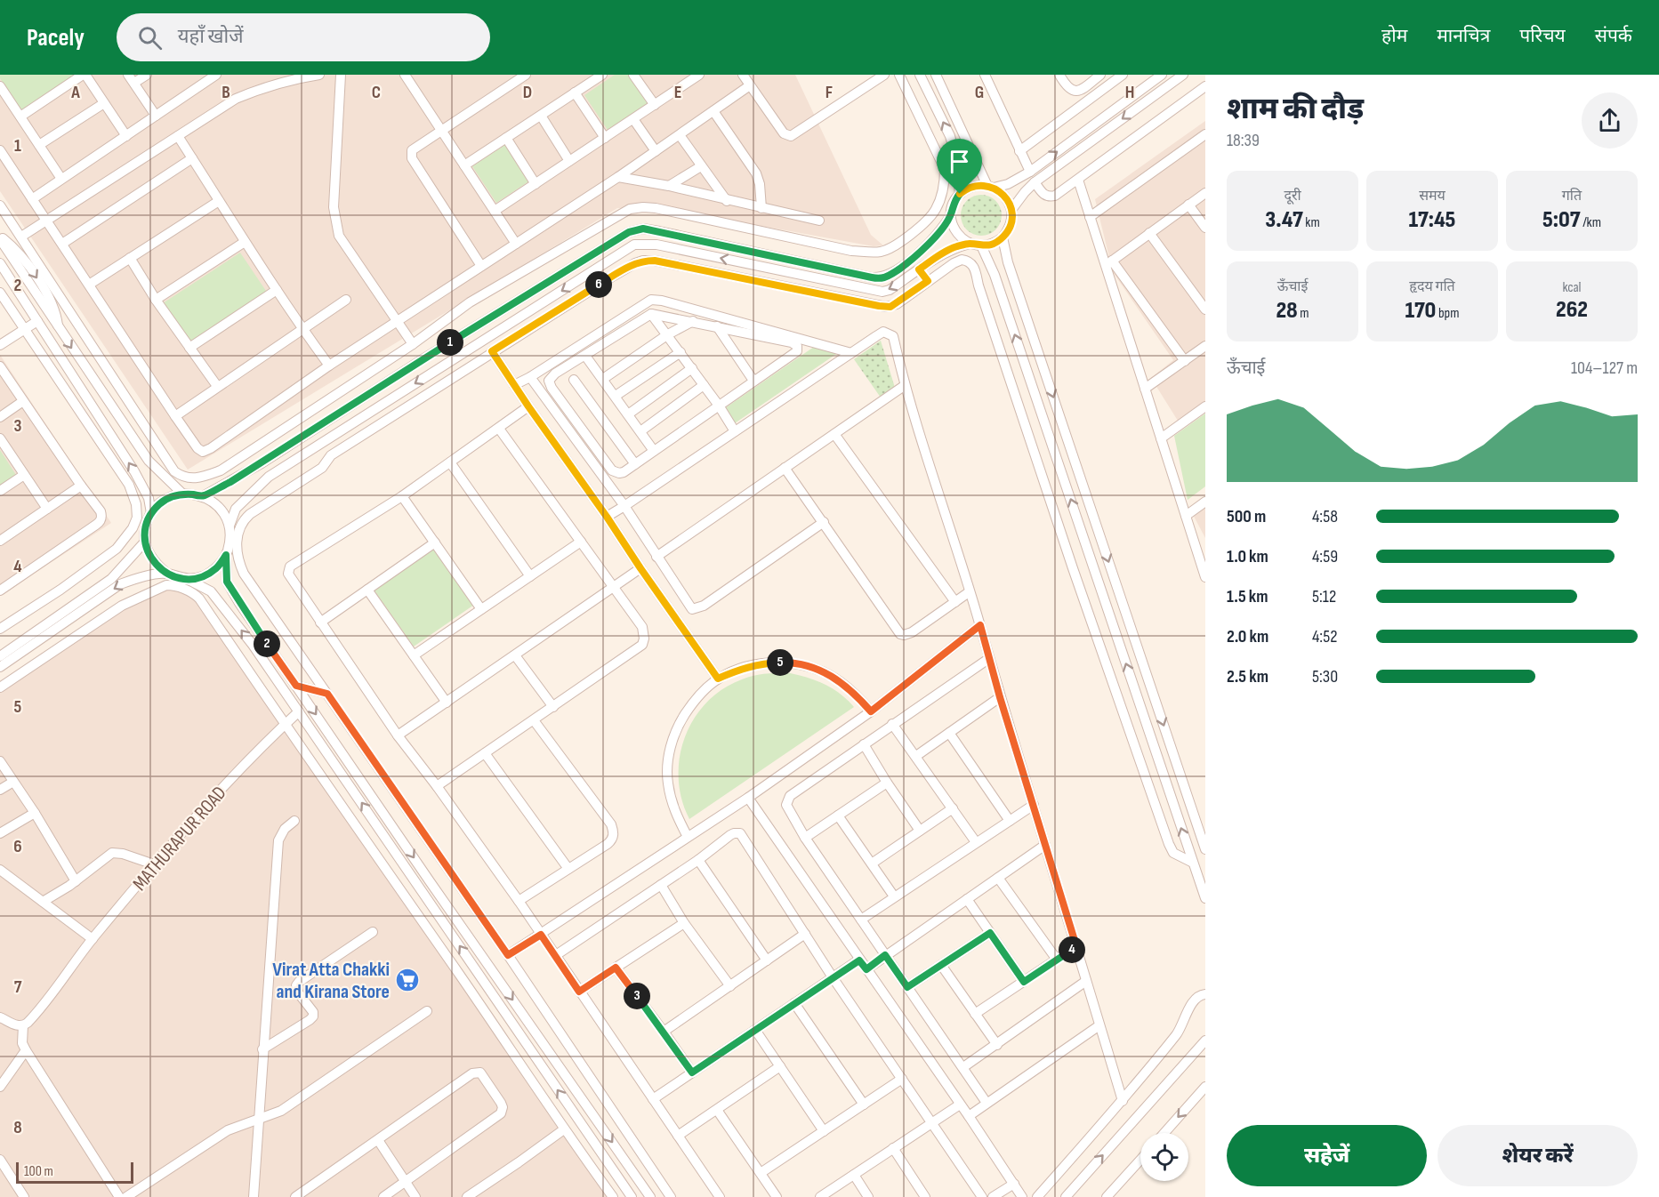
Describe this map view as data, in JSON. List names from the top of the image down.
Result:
{
  "streets": {
    "street": ["MATHURAPUR ROAD"]
  },
  "places": {
    "supermarket": ["Virat Atta Chakki and Kirana Store"]
  },
  "scale_bar": "100 m",
  "page": {
    "header": "Pacely",
    "search": "यहाँ खोजें",
    "nav": [
      "होम",
      "मानचित्र",
      "परिचय",
      "संपर्क"
    ],
    "heading": ["शाम की दौड़", "18:39"],
    "stats": [
      ["दूरी", "3.47 km"],
      ["समय", "17:45"],
      ["गति", "5:07 /km"],
      ["ऊँचाई", "28 m"],
      ["हृदय गति", "170 bpm"],
      ["kcal", "262"]
    ],
    "pins": [
      "6",
      "1",
      "2",
      "5",
      "4",
      "3"
    ],
    "chart": ["ऊँचाई", "104–127 m"],
    "list": [
      {
        "name": "500 m",
        "note": "4:58"
      },
      {
        "name": "1.0 km",
        "note": "4:59"
      },
      {
        "name": "1.5 km",
        "note": "5:12"
      },
      {
        "name": "2.0 km",
        "note": "4:52"
      },
      {
        "name": "2.5 km",
        "note": "5:30"
      }
    ],
    "buttons": ["सहेजें", "शेयर करें"],
    "scale": "100 m"
  },
  "grid": {
    "columns": [
      "A",
      "B",
      "C",
      "D",
      "E",
      "F",
      "G",
      "H"
    ],
    "rows": [
      "1",
      "2",
      "3",
      "4",
      "5",
      "6",
      "7",
      "8"
    ]
  }
}
